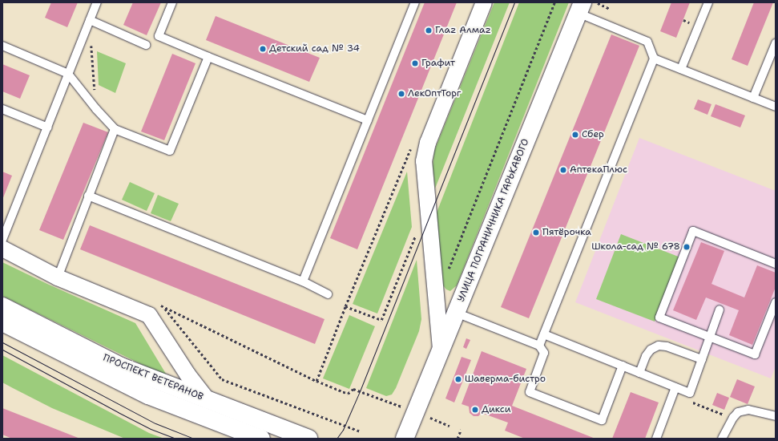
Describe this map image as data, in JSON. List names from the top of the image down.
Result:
{
  "streets": {
    "main road": ["УЛИЦА ПОГРАНИЧНИКА ГАРЬКАВОГО", "ПРОСПЕКТ ВЕТЕРАНОВ"]
  },
  "places": [
    "Глаz Алмаz",
    "Детский сад № 34",
    "Графит",
    "ЛекОптТорг",
    "Сбер",
    "АптекаПлюс",
    "Пятёрочка",
    "Школа-сад № 678",
    "Шаверма-бистро",
    "Дикси"
  ]
}
